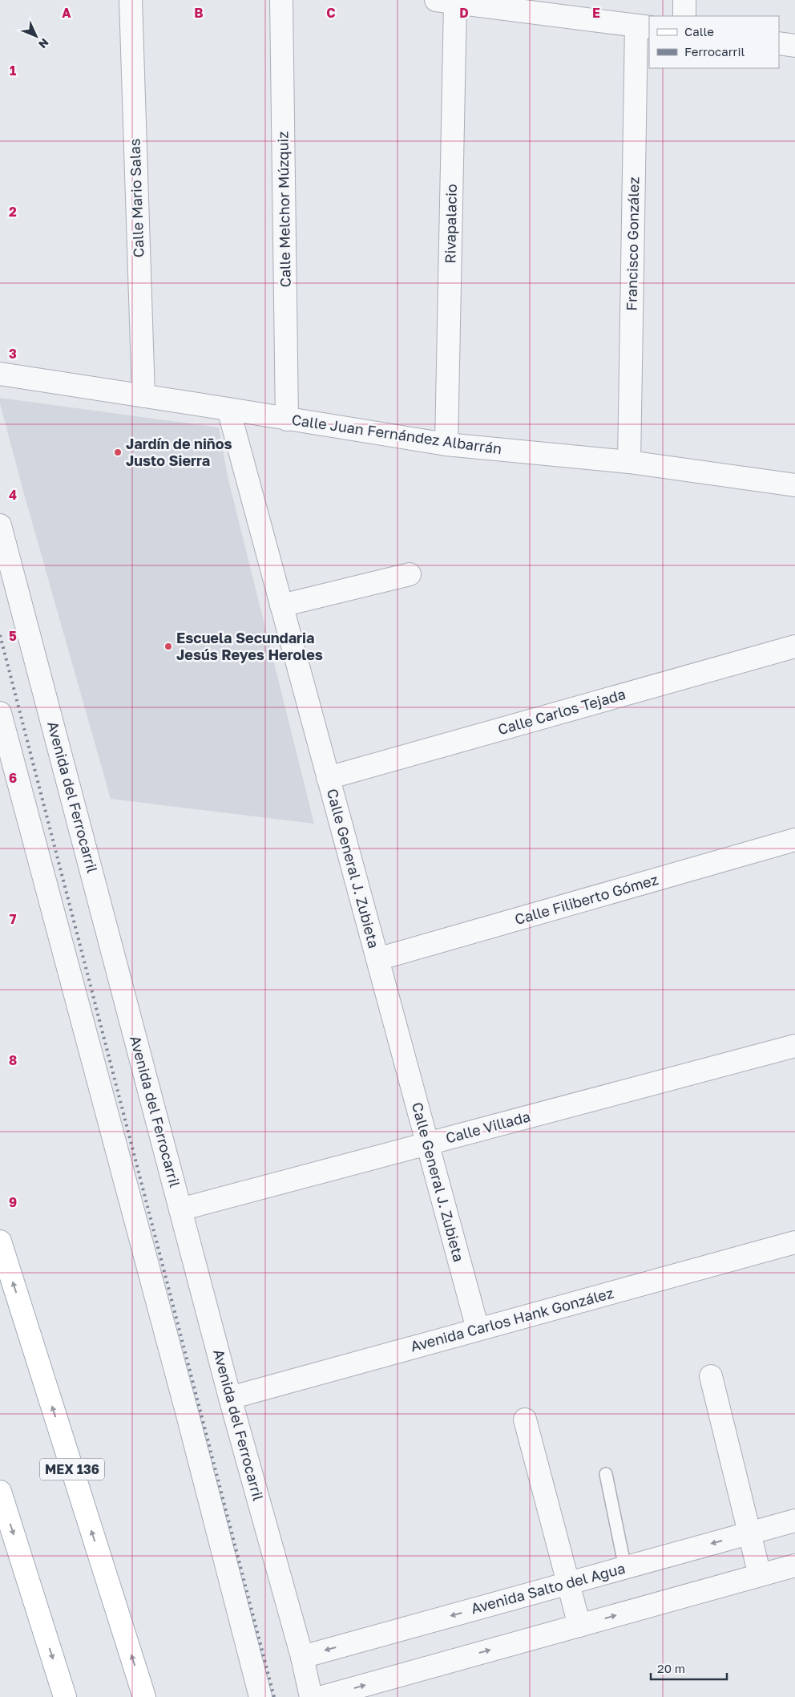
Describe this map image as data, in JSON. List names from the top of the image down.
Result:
{
  "streets": {
    "main road": ["MEX 136"],
    "street": [
      "Calle Mario Salas",
      "Calle Melchor Múzquiz",
      "Rivapalacio",
      "Francisco González",
      "Calle Juan Fernández Albarrán",
      "Calle Carlos Tejada",
      "Avenida del Ferrocarril",
      "Calle General J. Zubieta",
      "Calle Filiberto Gómez",
      "Calle Villada",
      "Avenida Carlos Hank González",
      "Avenida Salto del Agua"
    ]
  },
  "crossings": [
    ["Calle Mario Salas", "Calle Juan Fernández Albarrán"],
    ["Calle Melchor Múzquiz", "Calle Juan Fernández Albarrán"],
    ["Rivapalacio", "Calle Juan Fernández Albarrán"],
    ["Francisco González", "Calle Juan Fernández Albarrán"],
    ["Calle Juan Fernández Albarrán", "Calle General J. Zubieta"],
    ["Calle Carlos Tejada", "Calle General J. Zubieta"],
    ["Avenida del Ferrocarril", "Calle Villada"],
    ["Avenida del Ferrocarril", "Avenida Carlos Hank González"],
    ["Avenida del Ferrocarril", "Avenida Salto del Agua"],
    ["Calle General J. Zubieta", "Calle Filiberto Gómez"],
    ["Calle General J. Zubieta", "Calle Villada"],
    ["Calle General J. Zubieta", "Avenida Carlos Hank González"]
  ],
  "places": ["Jardín de niños Justo Sierra", "Escuela Secundaria Jesús Reyes Heroles"],
  "legend": ["Calle", "Ferrocarril"],
  "scale_bar": "20 m",
  "north": "bottom right",
  "grid": {
    "columns": [
      "A",
      "B",
      "C",
      "D",
      "E"
    ],
    "rows": [
      "1",
      "2",
      "3",
      "4",
      "5",
      "6",
      "7",
      "8",
      "9"
    ]
  }
}
